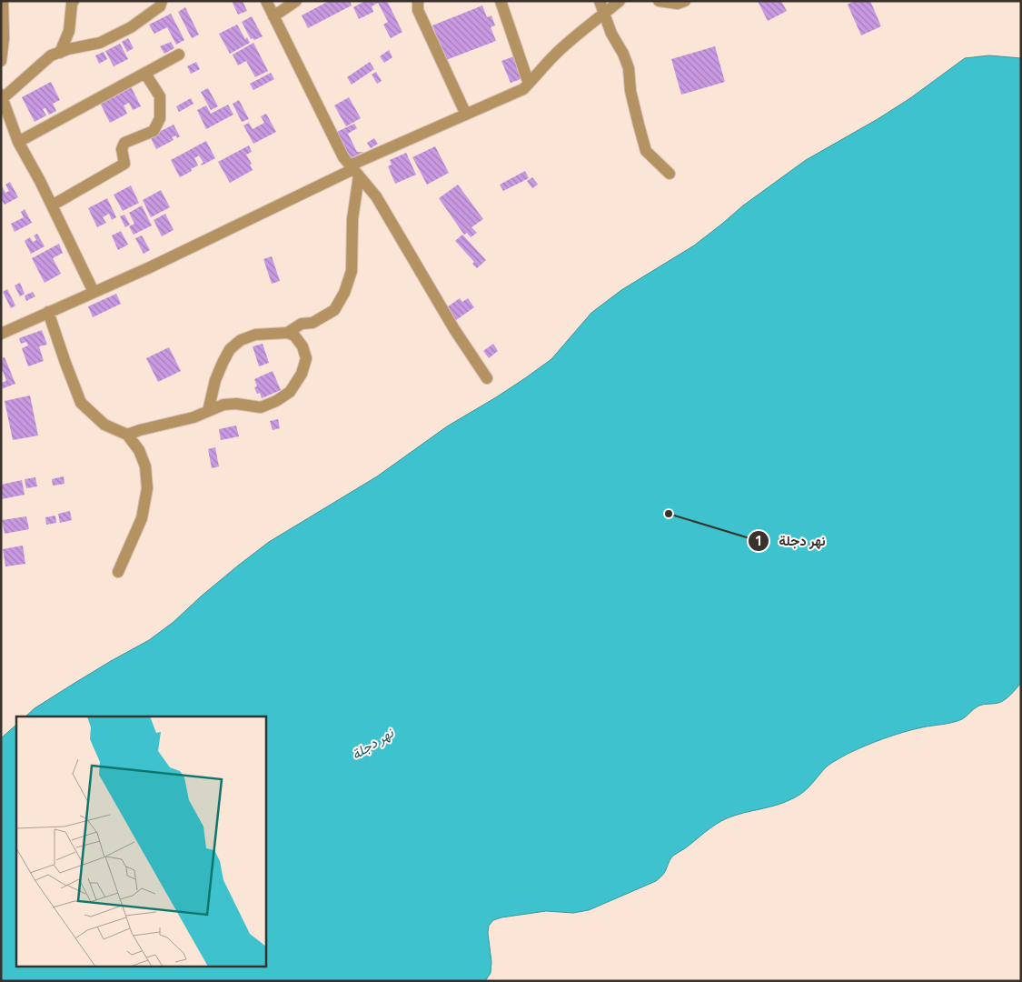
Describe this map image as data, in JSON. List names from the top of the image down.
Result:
{
  "water": ["نهر دجلة"],
  "places": ["نهر دجلة"]
}
